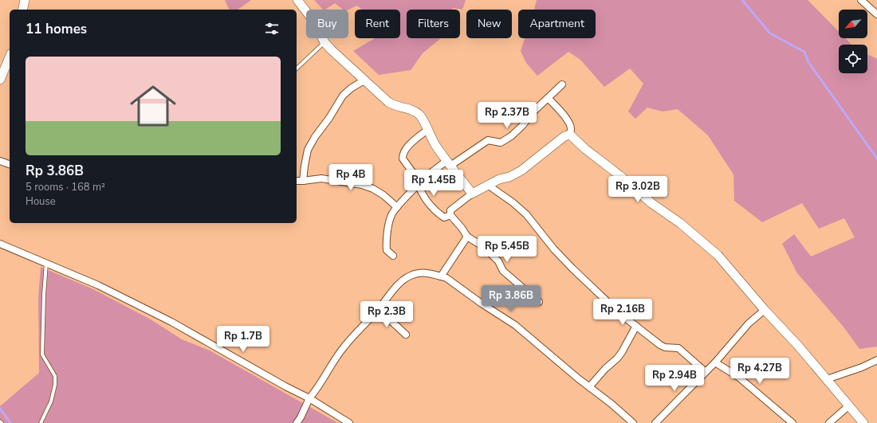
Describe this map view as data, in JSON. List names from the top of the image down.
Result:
{
  "north": "bottom left",
  "page": {
    "chip": [
      "Buy",
      "Rent",
      "Filters",
      "New",
      "Apartment"
    ],
    "heading": "11 homes",
    "list": [
      {
        "name": "Rp 3.86B",
        "note": "5 rooms · 168 m² · House"
      }
    ],
    "price": [
      "Rp 2.37B",
      "Rp 4B",
      "Rp 1.45B",
      "Rp 3.02B",
      "Rp 5.45B",
      "Rp 3.86B",
      "Rp 2.16B",
      "Rp 2.3B",
      "Rp 1.7B",
      "Rp 4.27B",
      "Rp 2.94B"
    ]
  }
}
